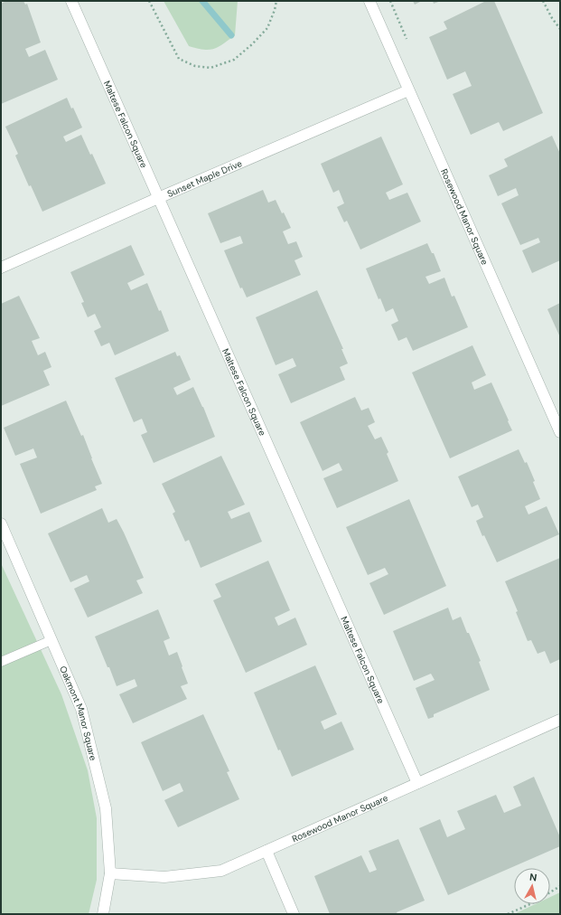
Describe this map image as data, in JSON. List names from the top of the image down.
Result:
{
  "streets": {
    "street": [
      "Maltese Falcon Square",
      "Sunset Maple Drive",
      "Rosewood Manor Square",
      "Oakmont Manor Square"
    ]
  },
  "crossings": [
    ["Maltese Falcon Square", "Sunset Maple Drive"],
    ["Maltese Falcon Square", "Rosewood Manor Square"],
    ["Sunset Maple Drive", "Rosewood Manor Square"],
    ["Rosewood Manor Square", "Oakmont Manor Square"]
  ],
  "north": "top"
}
